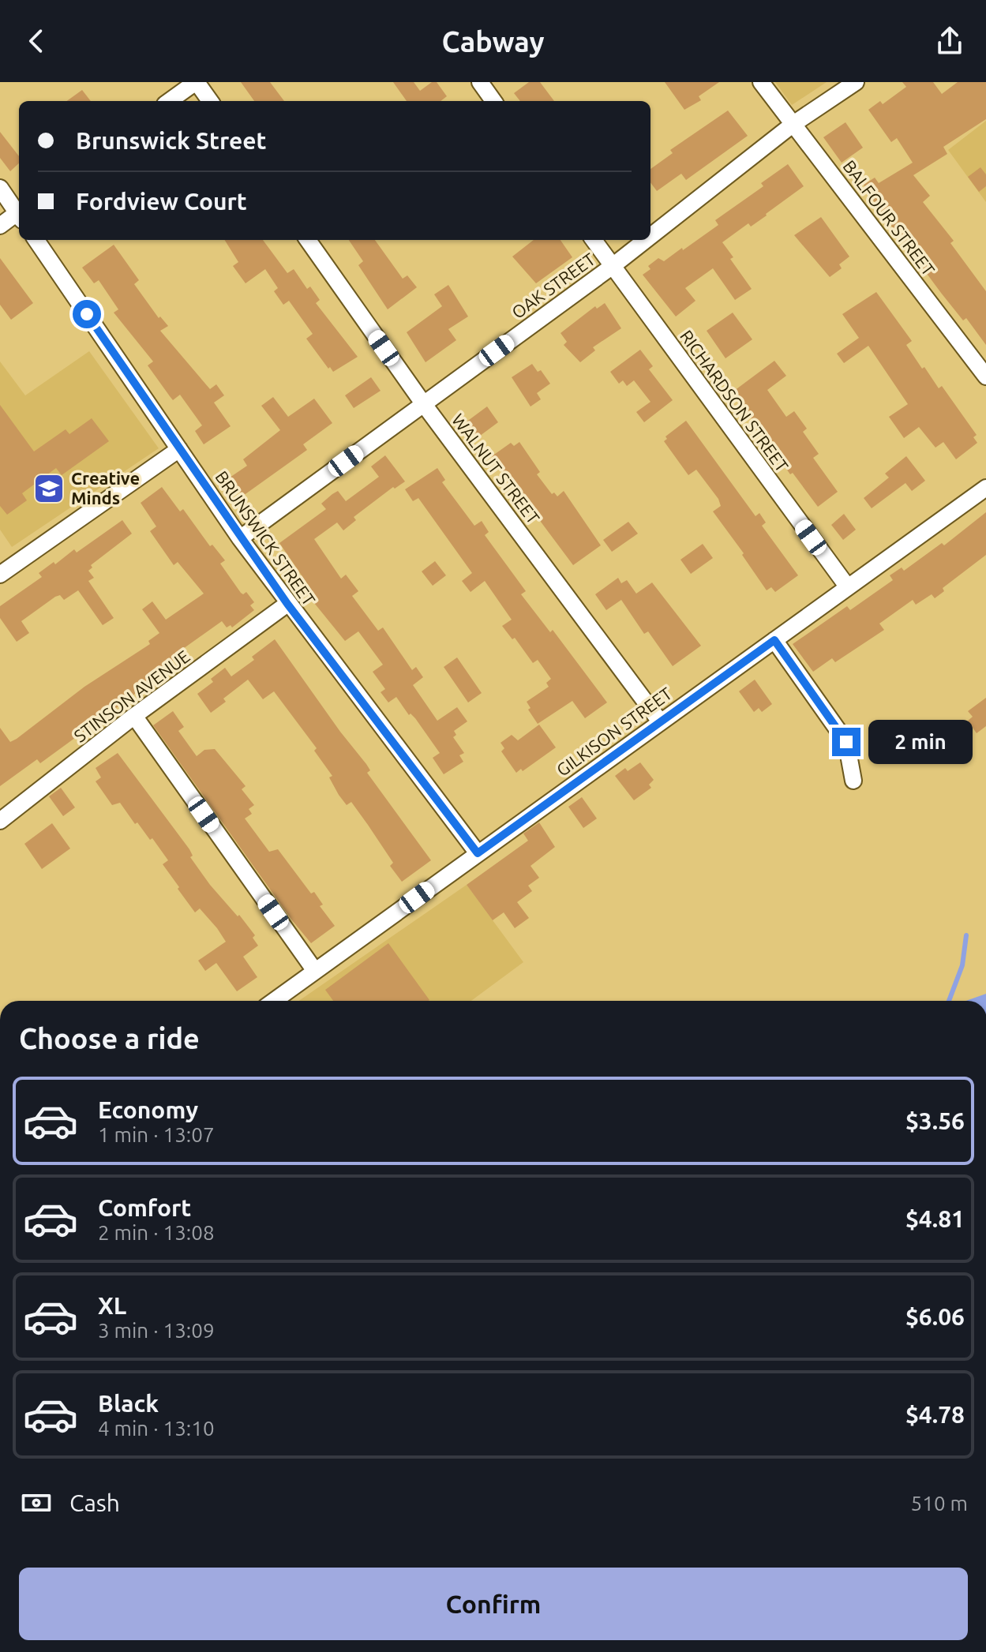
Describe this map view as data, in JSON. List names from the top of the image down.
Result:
{
  "streets": {
    "street": [
      "BALFOUR STREET",
      "OAK STREET",
      "RICHARDSON STREET",
      "WALNUT STREET",
      "BRUNSWICK STREET",
      "STINSON AVENUE",
      "GILKISON STREET"
    ]
  },
  "crossings": [
    ["BALFOUR STREET", "OAK STREET"],
    ["OAK STREET", "RICHARDSON STREET"],
    ["OAK STREET", "WALNUT STREET"],
    ["OAK STREET", "BRUNSWICK STREET"],
    ["RICHARDSON STREET", "GILKISON STREET"],
    ["WALNUT STREET", "GILKISON STREET"],
    ["BRUNSWICK STREET", "STINSON AVENUE"],
    ["BRUNSWICK STREET", "GILKISON STREET"]
  ],
  "places": {
    "school or university": ["Creative Minds"]
  },
  "page": {
    "header": "Cabway",
    "banner": ["Brunswick Street", "Fordview Court"],
    "bubble": "2 min",
    "heading": "Choose a ride",
    "list": [
      {
        "name": "Economy",
        "note": "1 min · 13:07",
        "value": "$3.56"
      },
      {
        "name": "Comfort",
        "note": "2 min · 13:08",
        "value": "$4.81"
      },
      {
        "name": "XL",
        "note": "3 min · 13:09",
        "value": "$6.06"
      },
      {
        "name": "Black",
        "note": "4 min · 13:10",
        "value": "$4.78"
      }
    ],
    "pay": ["Cash", "510 m"],
    "buttons": "Confirm"
  }
}
